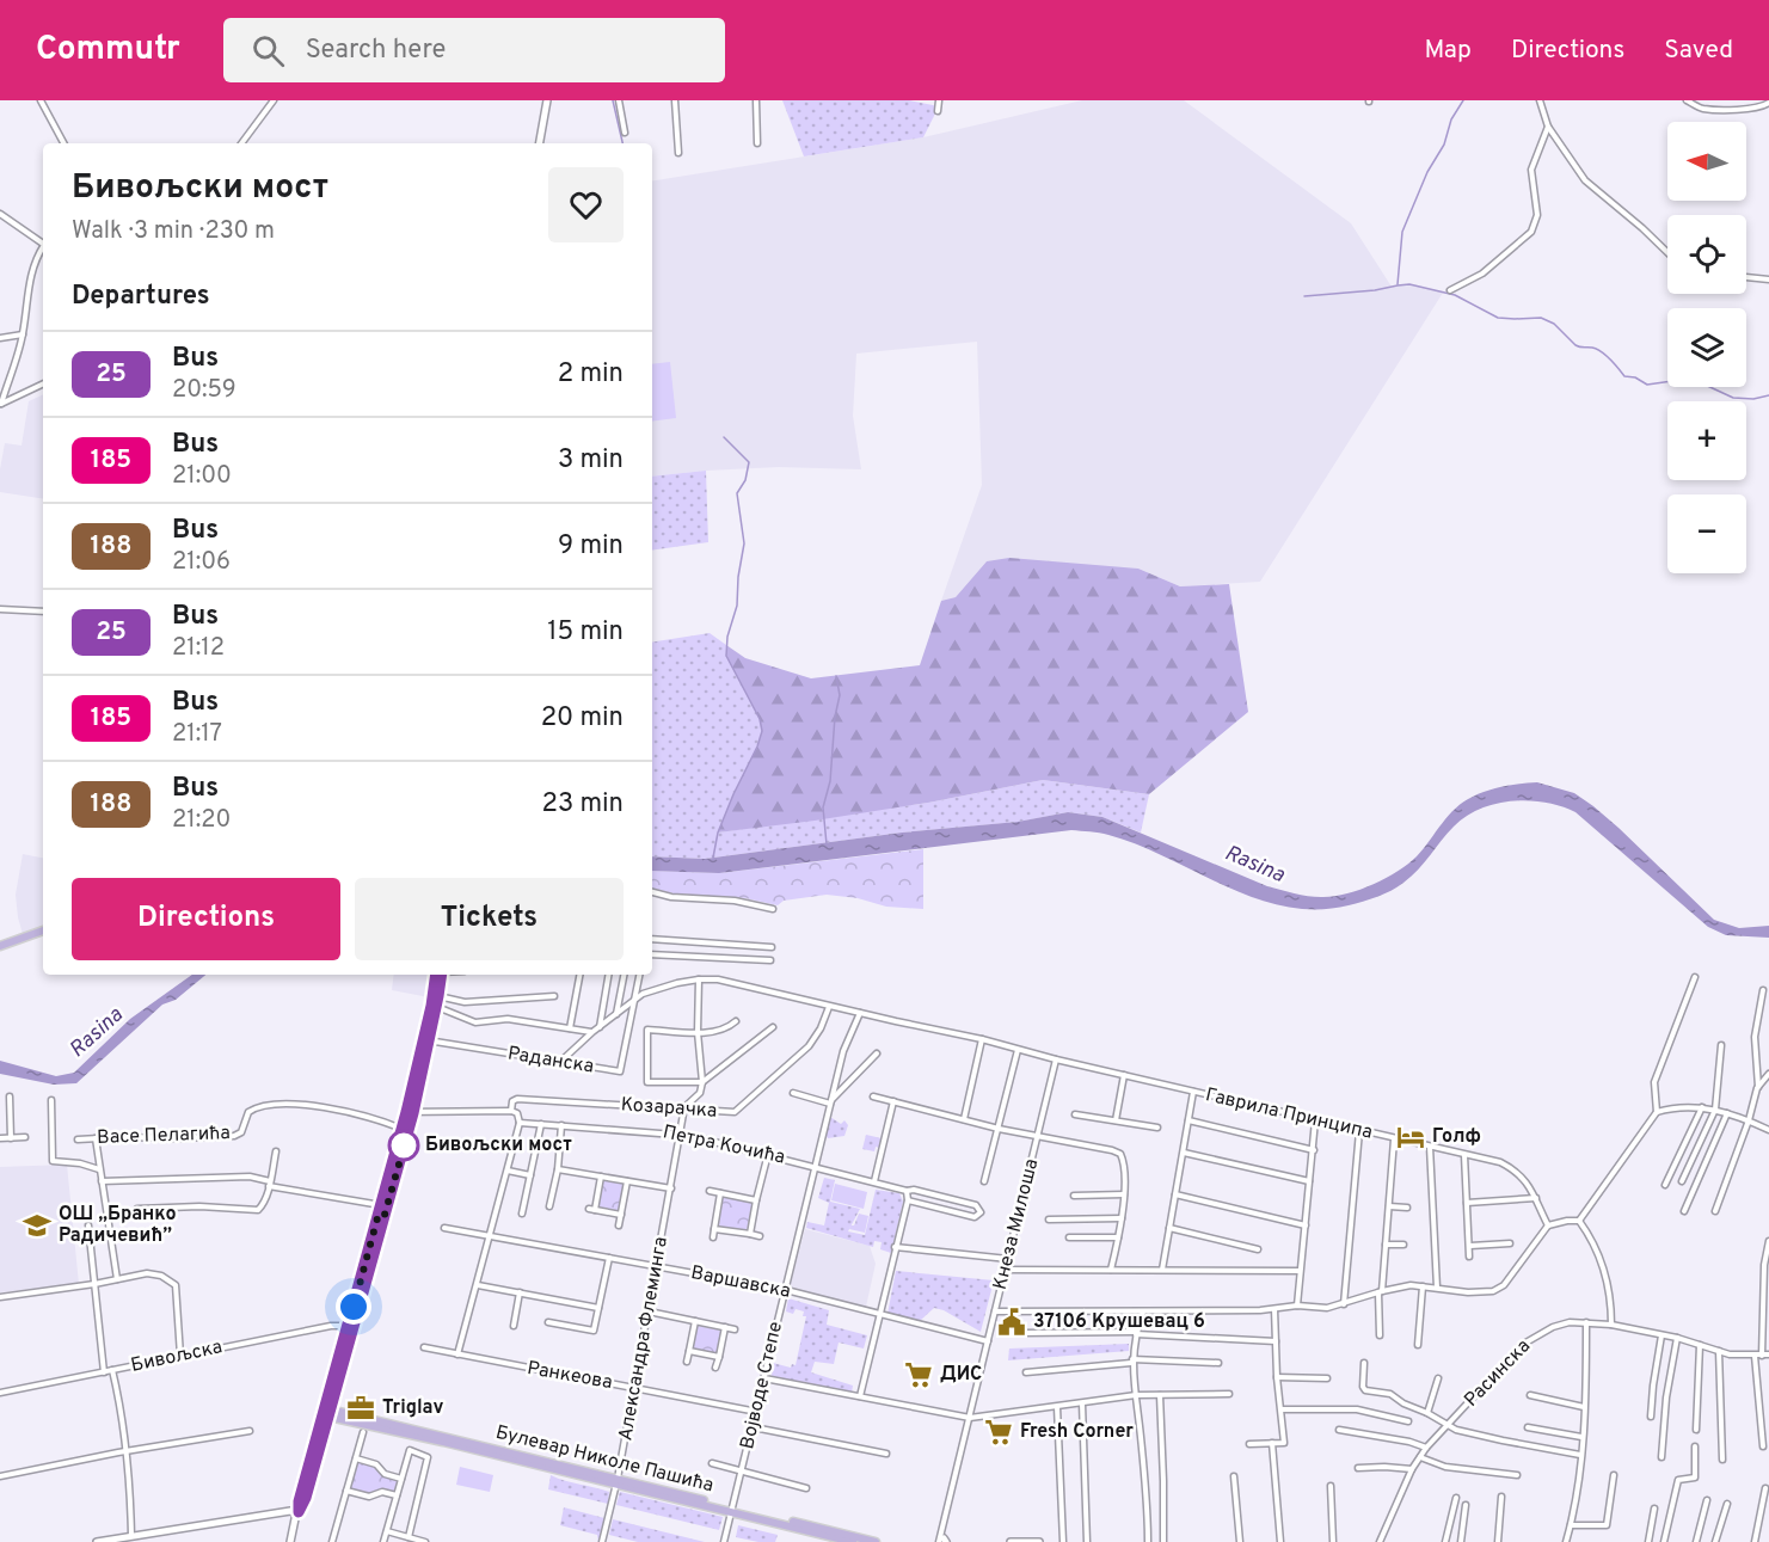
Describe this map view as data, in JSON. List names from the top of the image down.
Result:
{
  "streets": {
    "main road": ["Булевар Николе Пашића"],
    "street": [
      "Раданска",
      "Козарачка",
      "Гаврила Принципа",
      "Васе Пелагића",
      "Петра Кочића",
      "Кнеза Милоша",
      "Варшавска",
      "Александра Флеминга",
      "Бивољска",
      "Расинска",
      "Ранкеова",
      "Војводе Степе"
    ]
  },
  "crossings": [
    ["Раданска", "Гаврила Принципа"],
    ["Козарачка", "Гаврила Принципа"],
    ["Козарачка", "Александра Флеминга"],
    ["Гаврила Принципа", "Кнеза Милоша"],
    ["Гаврила Принципа", "Војводе Степе"],
    ["Петра Кочића", "Александра Флеминга"],
    ["Петра Кочића", "Војводе Степе"],
    ["Кнеза Милоша", "Варшавска"],
    ["Варшавска", "Александра Флеминга"],
    ["Варшавска", "Војводе Степе"],
    ["Александра Флеминга", "Ранкеова"],
    ["Александра Флеминга", "Булевар Николе Пашића"],
    ["Ранкеова", "Војводе Степе"],
    ["Војводе Степе", "Булевар Николе Пашића"]
  ],
  "water": ["Rasina"],
  "places": {
    "hotel": ["Голф"],
    "other": ["Бивољски мост"],
    "school or university": ["ОШ „Бранко Радичевић”"],
    "public building": ["37106 Крушевац 6"],
    "supermarket": ["ДИС", "Fresh Corner"],
    "office": ["Triglav"]
  },
  "lines": ["bus line 25"],
  "north": "left",
  "page": {
    "header": "Commutr",
    "search": "Search here",
    "nav": ["Map", "Directions", "Saved"],
    "map_buttons": ["+", "−"],
    "heading": [
      ["Бивољски мост", "Walk · 3 min · 230 m"],
      "Departures"
    ],
    "list": [
      {
        "mark": "25",
        "name": "Bus",
        "note": "20:59",
        "value": "2 min"
      },
      {
        "mark": "185",
        "name": "Bus",
        "note": "21:00",
        "value": "3 min"
      },
      {
        "mark": "188",
        "name": "Bus",
        "note": "21:06",
        "value": "9 min"
      },
      {
        "mark": "25",
        "name": "Bus",
        "note": "21:12",
        "value": "15 min"
      },
      {
        "mark": "185",
        "name": "Bus",
        "note": "21:17",
        "value": "20 min"
      },
      {
        "mark": "188",
        "name": "Bus",
        "note": "21:20",
        "value": "23 min"
      }
    ],
    "buttons": ["Directions", "Tickets"]
  }
}
